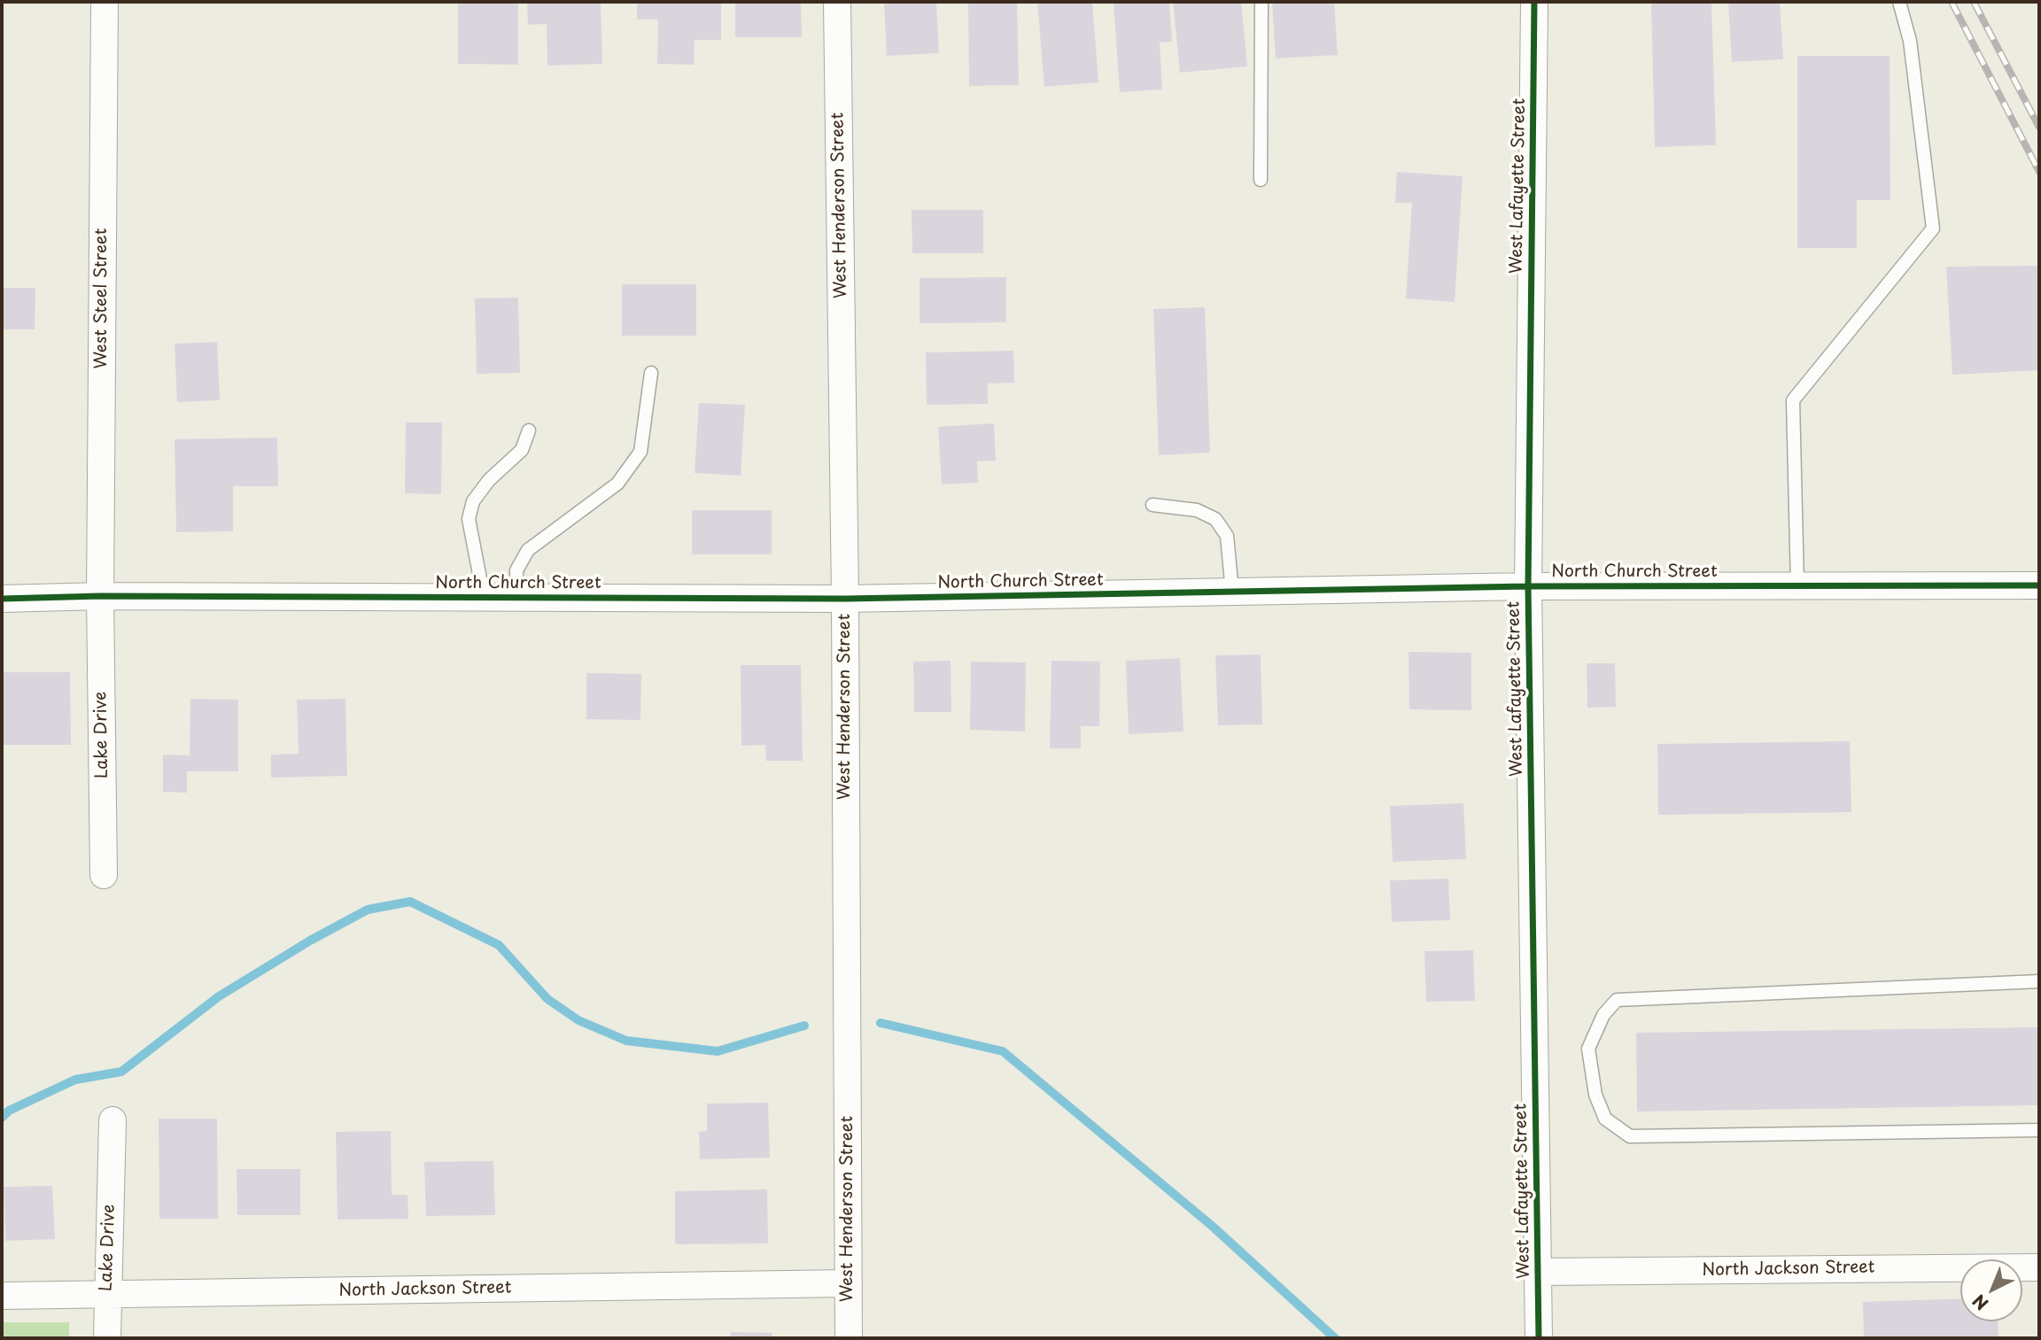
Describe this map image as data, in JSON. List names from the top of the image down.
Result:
{
  "streets": {
    "street": [
      "West Lafayette Street",
      "West Henderson Street",
      "West Steel Street",
      "North Church Street",
      "Lake Drive",
      "North Jackson Street"
    ]
  },
  "crossings": [
    ["West Lafayette Street", "North Church Street"],
    ["West Lafayette Street", "North Jackson Street"],
    ["West Henderson Street", "North Church Street"],
    ["West Henderson Street", "North Jackson Street"],
    ["West Steel Street", "North Church Street"],
    ["West Steel Street", "Lake Drive"],
    ["North Church Street", "Lake Drive"],
    ["Lake Drive", "North Jackson Street"]
  ],
  "north": "bottom left"
}
